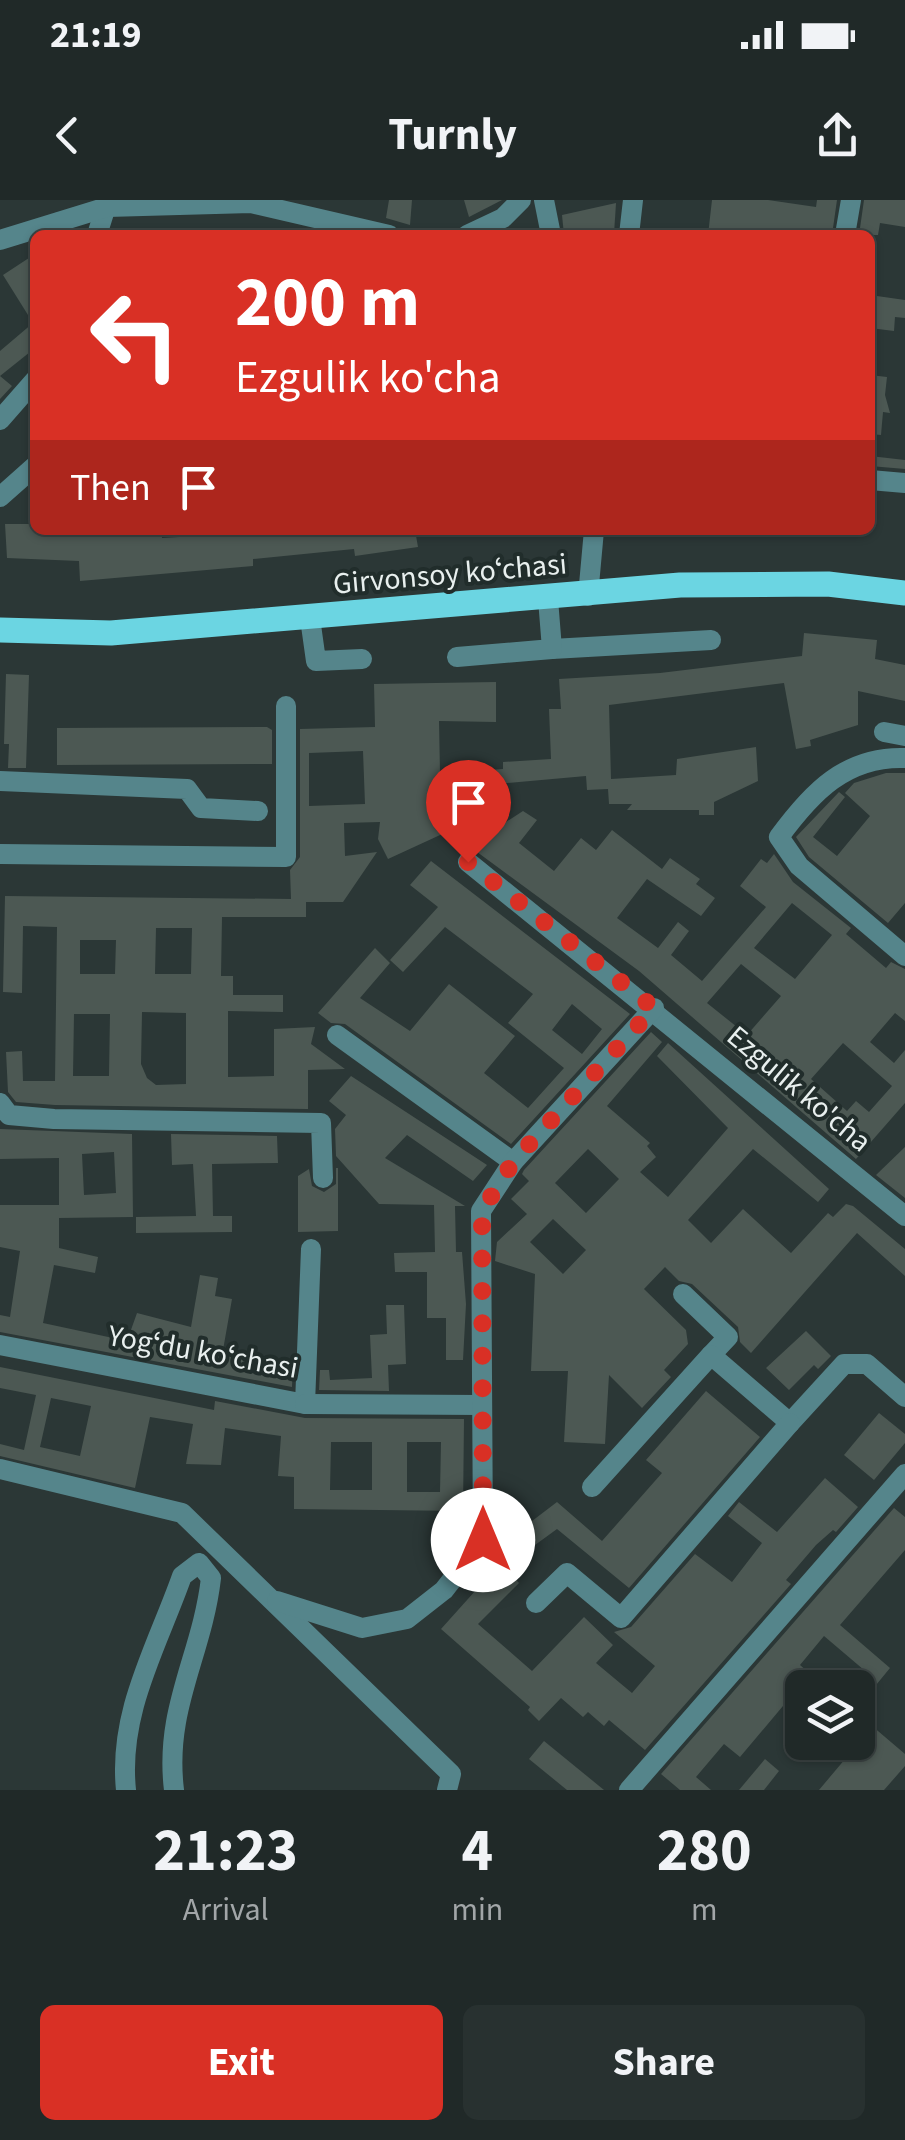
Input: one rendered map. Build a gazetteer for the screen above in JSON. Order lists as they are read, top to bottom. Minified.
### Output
{"streets":{"main road":["Girvonsoy koʻchasi"],"street":["Ezgulik ko'cha","Yogʻdu koʻchasi"]},"page":{"status":"21:19","header":"Turnly","turn":["200 m","Ezgulik ko'cha"],"then":"Then","eta":["21:23","Arrival","4","min","280","m"],"buttons":["Exit","Share"]}}
